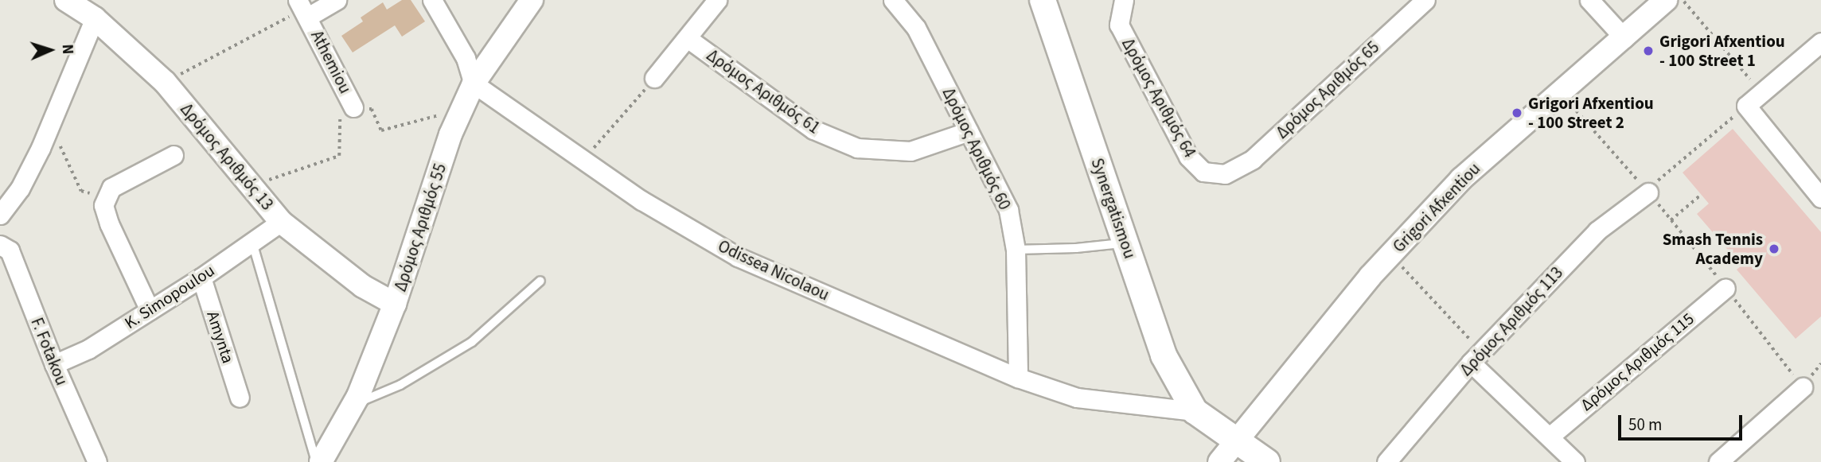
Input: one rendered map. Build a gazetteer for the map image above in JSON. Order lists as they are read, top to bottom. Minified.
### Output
{"streets":{"main road":["Synergatismou"],"street":["Athemiou","Δρόμος Αριθμός 65","Δρόμος Αριθμός 61","Δρόμος Αριθμός 64","Δρόμος Αριθμός 60","Δρόμος Αριθμός 13","Grigori Afxentiou","Δρόμος Αριθμός 55","Odissea Nicolaou","K. Simopoulou","Δρόμος Αριθμός 113","Amynta","F. Fotakou","Δρόμος Αριθμός 115"]},"crossings":[["Δρόμος Αριθμός 65","Δρόμος Αριθμός 64"],["Δρόμος Αριθμός 61","Δρόμος Αριθμός 60"],["Δρόμος Αριθμός 60","Odissea Nicolaou"],["Δρόμος Αριθμός 13","Δρόμος Αριθμός 55"],["Δρόμος Αριθμός 13","K. Simopoulou"],["Synergatismou","Odissea Nicolaou"],["Δρόμος Αριθμός 55","Odissea Nicolaou"],["K. Simopoulou","Amynta"],["K. Simopoulou","F. Fotakou"]],"places":["Grigori Afxentiou - 100 Street 1","Grigori Afxentiou - 100 Street 2","Smash Tennis Academy"],"scale_bar":"50 m","north":"right"}
